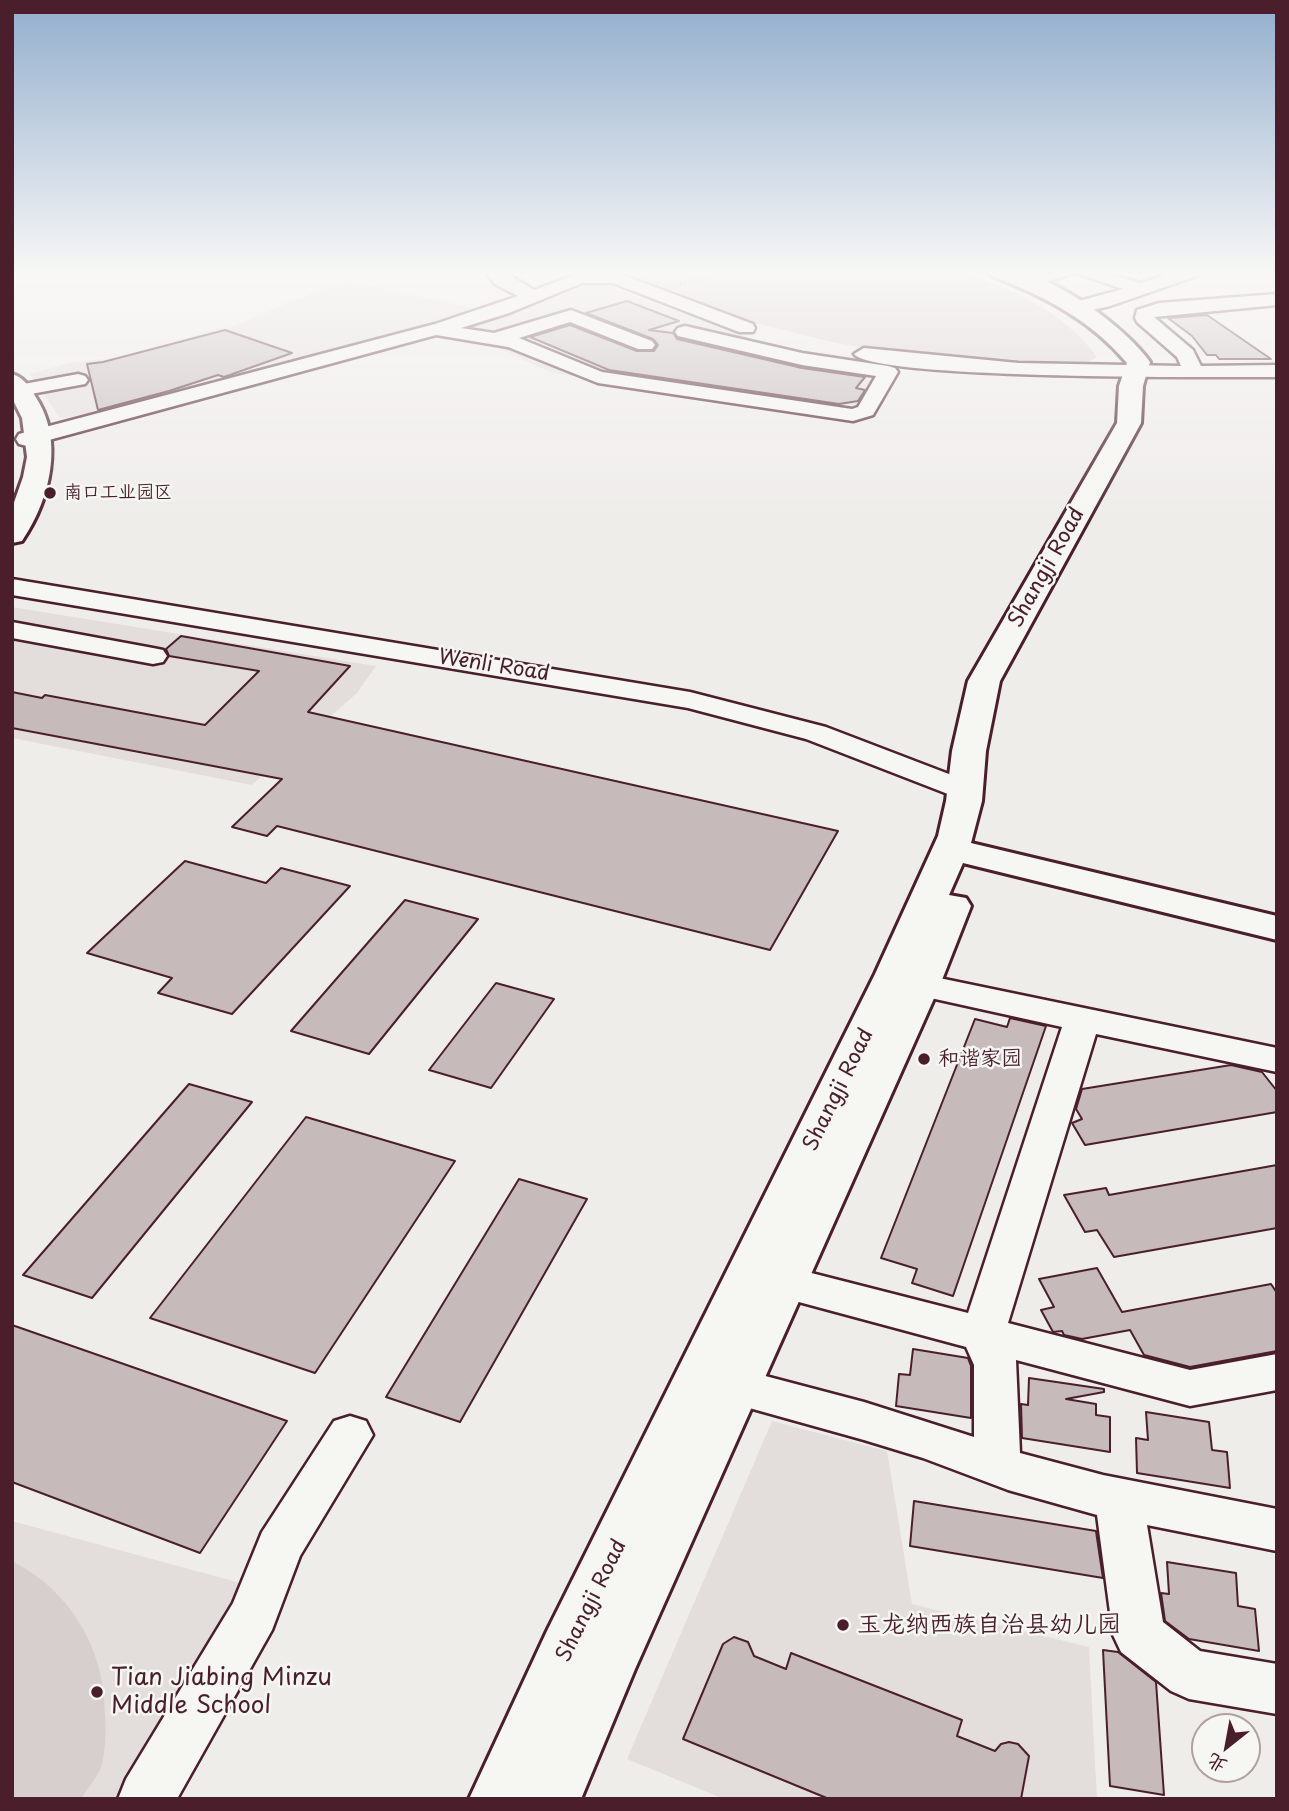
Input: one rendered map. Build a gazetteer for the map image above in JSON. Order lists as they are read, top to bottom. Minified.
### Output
{"streets":{"main road":["Shangji Road"],"street":["Wenli Road"]},"crossings":[["Shangji Road","Wenli Road"]],"places":["南口工业园区","和谐家园","玉龙纳西族自治县幼儿园","Tian Jiabing Minzu Middle School"],"north":"bottom left"}
